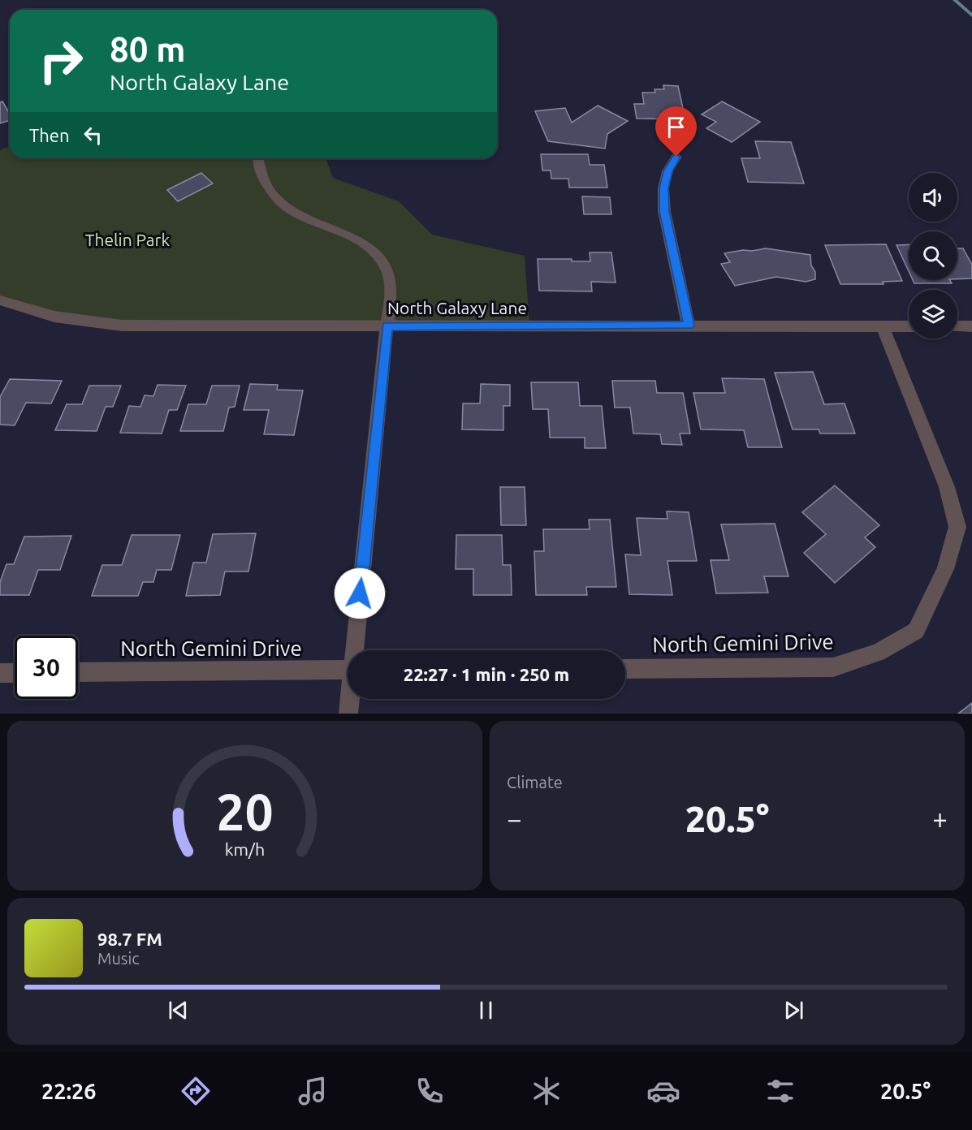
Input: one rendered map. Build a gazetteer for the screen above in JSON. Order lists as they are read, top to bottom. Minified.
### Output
{"streets":{"street":["North Galaxy Lane","North Gemini Drive"]},"crossings":[["North Galaxy Lane","North Gemini Drive"]],"parks":["Thelin Park"],"page":{"turn":["80 m","North Galaxy Lane"],"then":"Then","limit":"30","trip":"22:27 · 1 min · 250 m","tile":"Climate","heat":["−","20.5°","+"],"song":["98.7 FM","Music"],"tabs":["22:26","20.5°"],"gauge":["20","km/h"]}}
